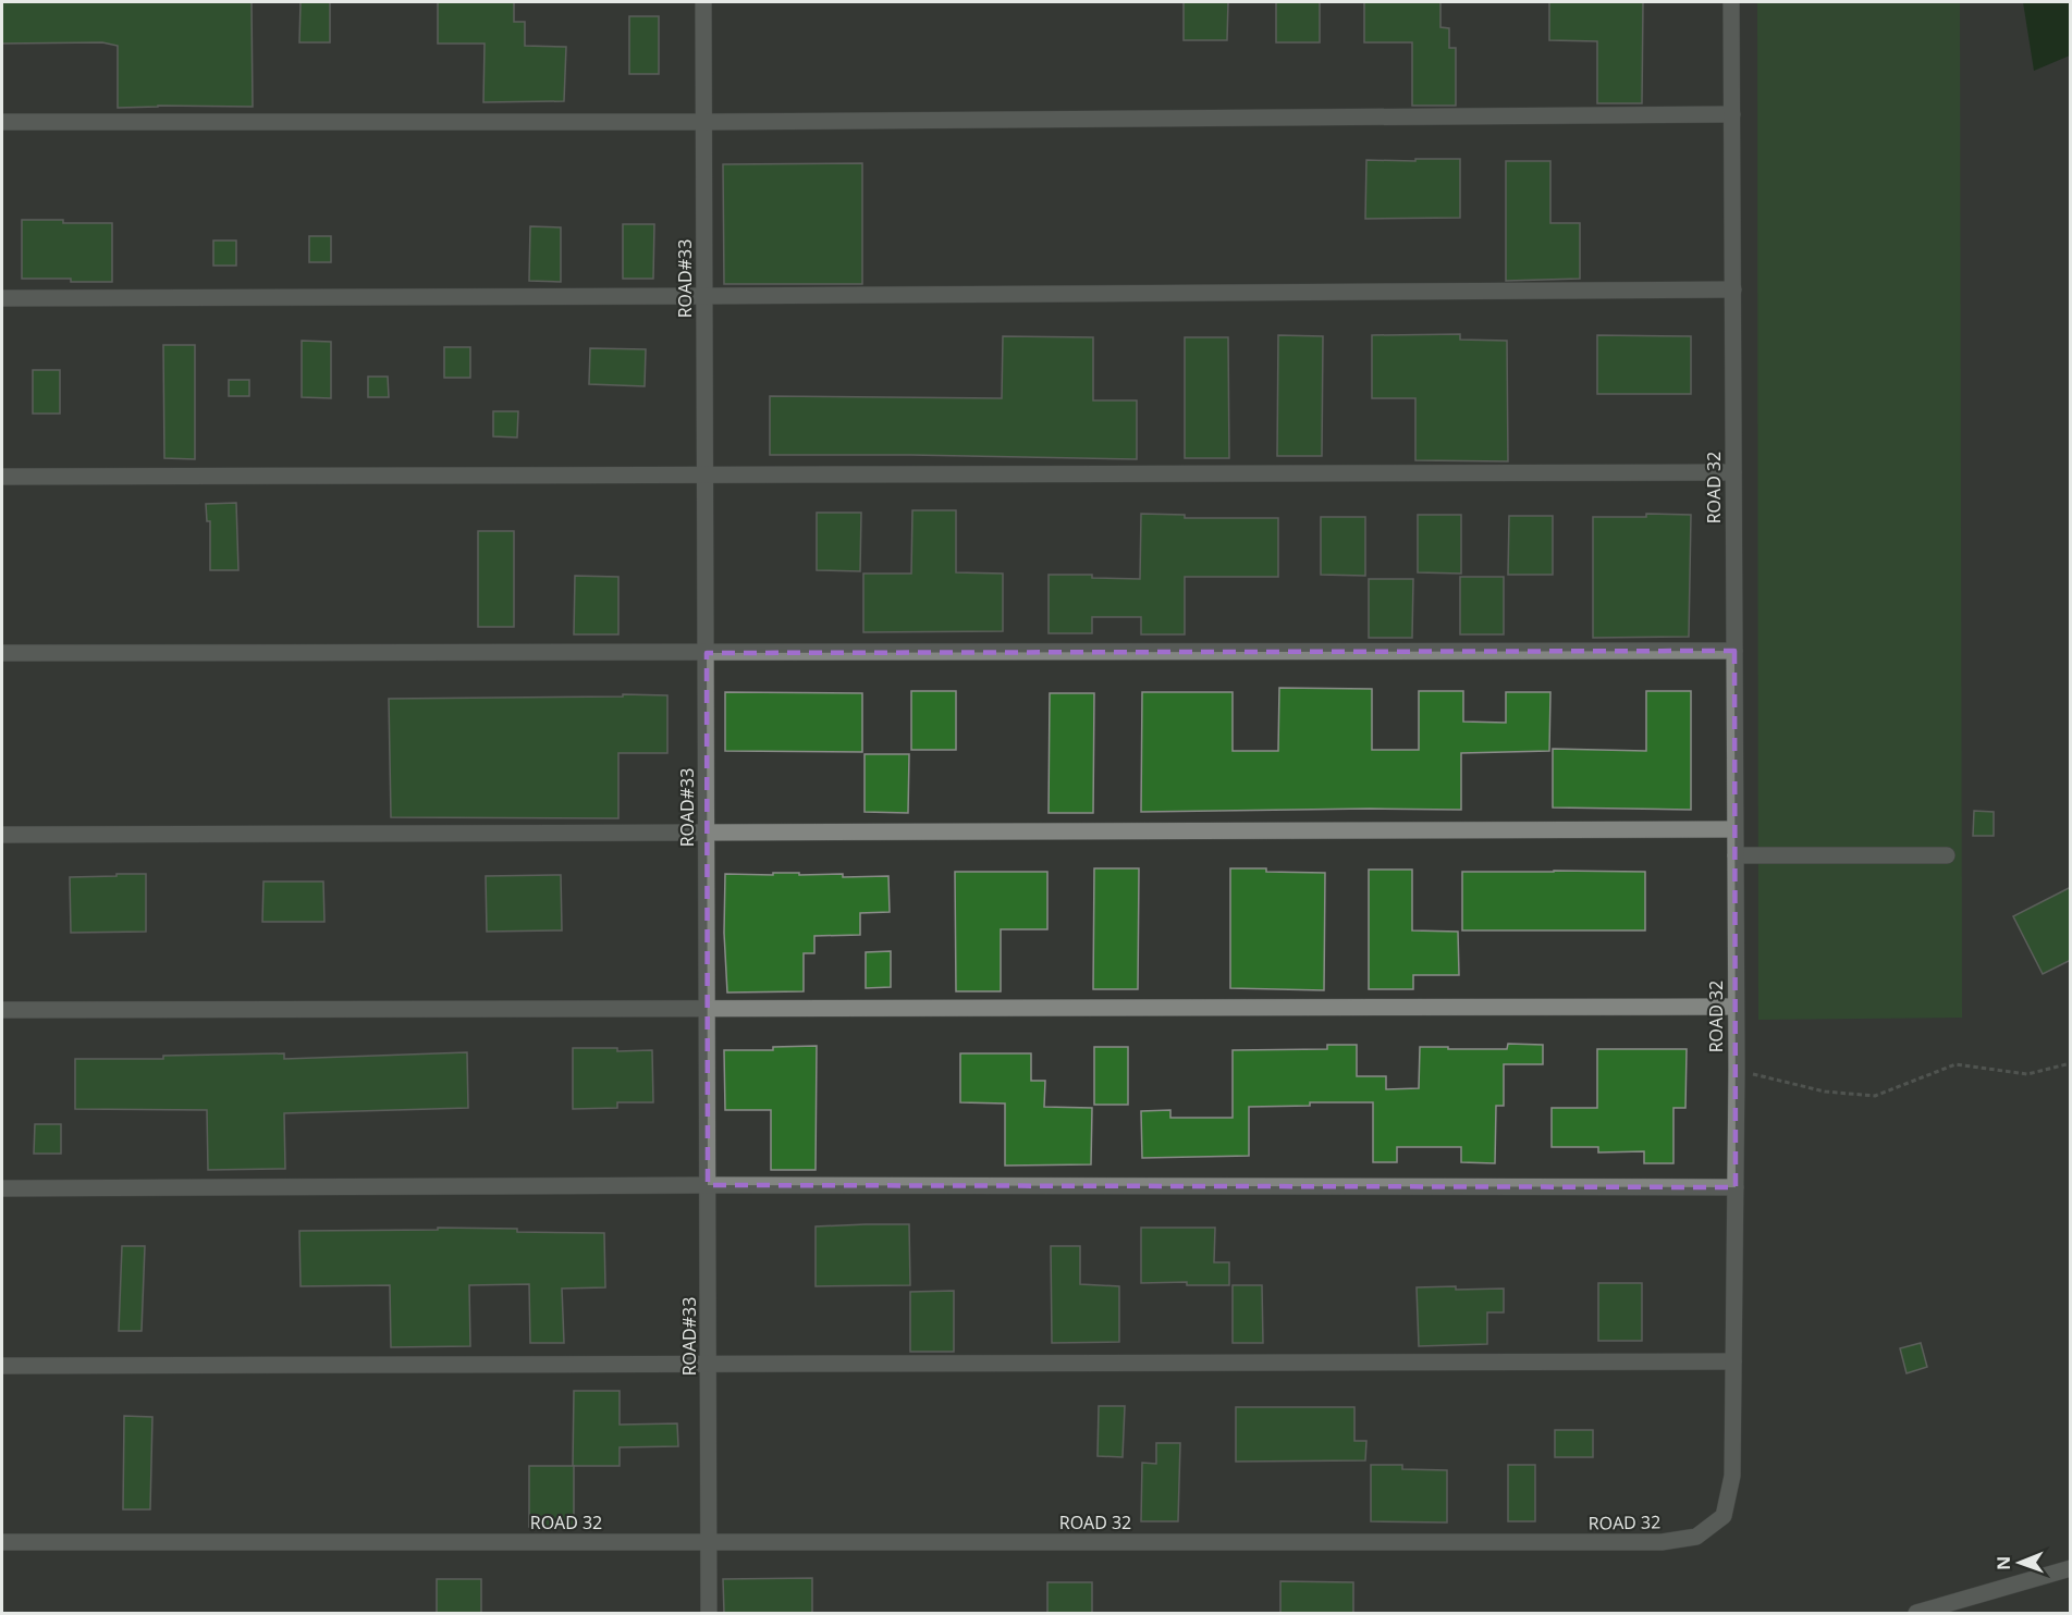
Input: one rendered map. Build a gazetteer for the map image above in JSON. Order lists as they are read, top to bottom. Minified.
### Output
{"streets":{"street":["ROAD#33","ROAD 32"]},"crossings":[["ROAD#33","ROAD 32"]],"north":"left"}
